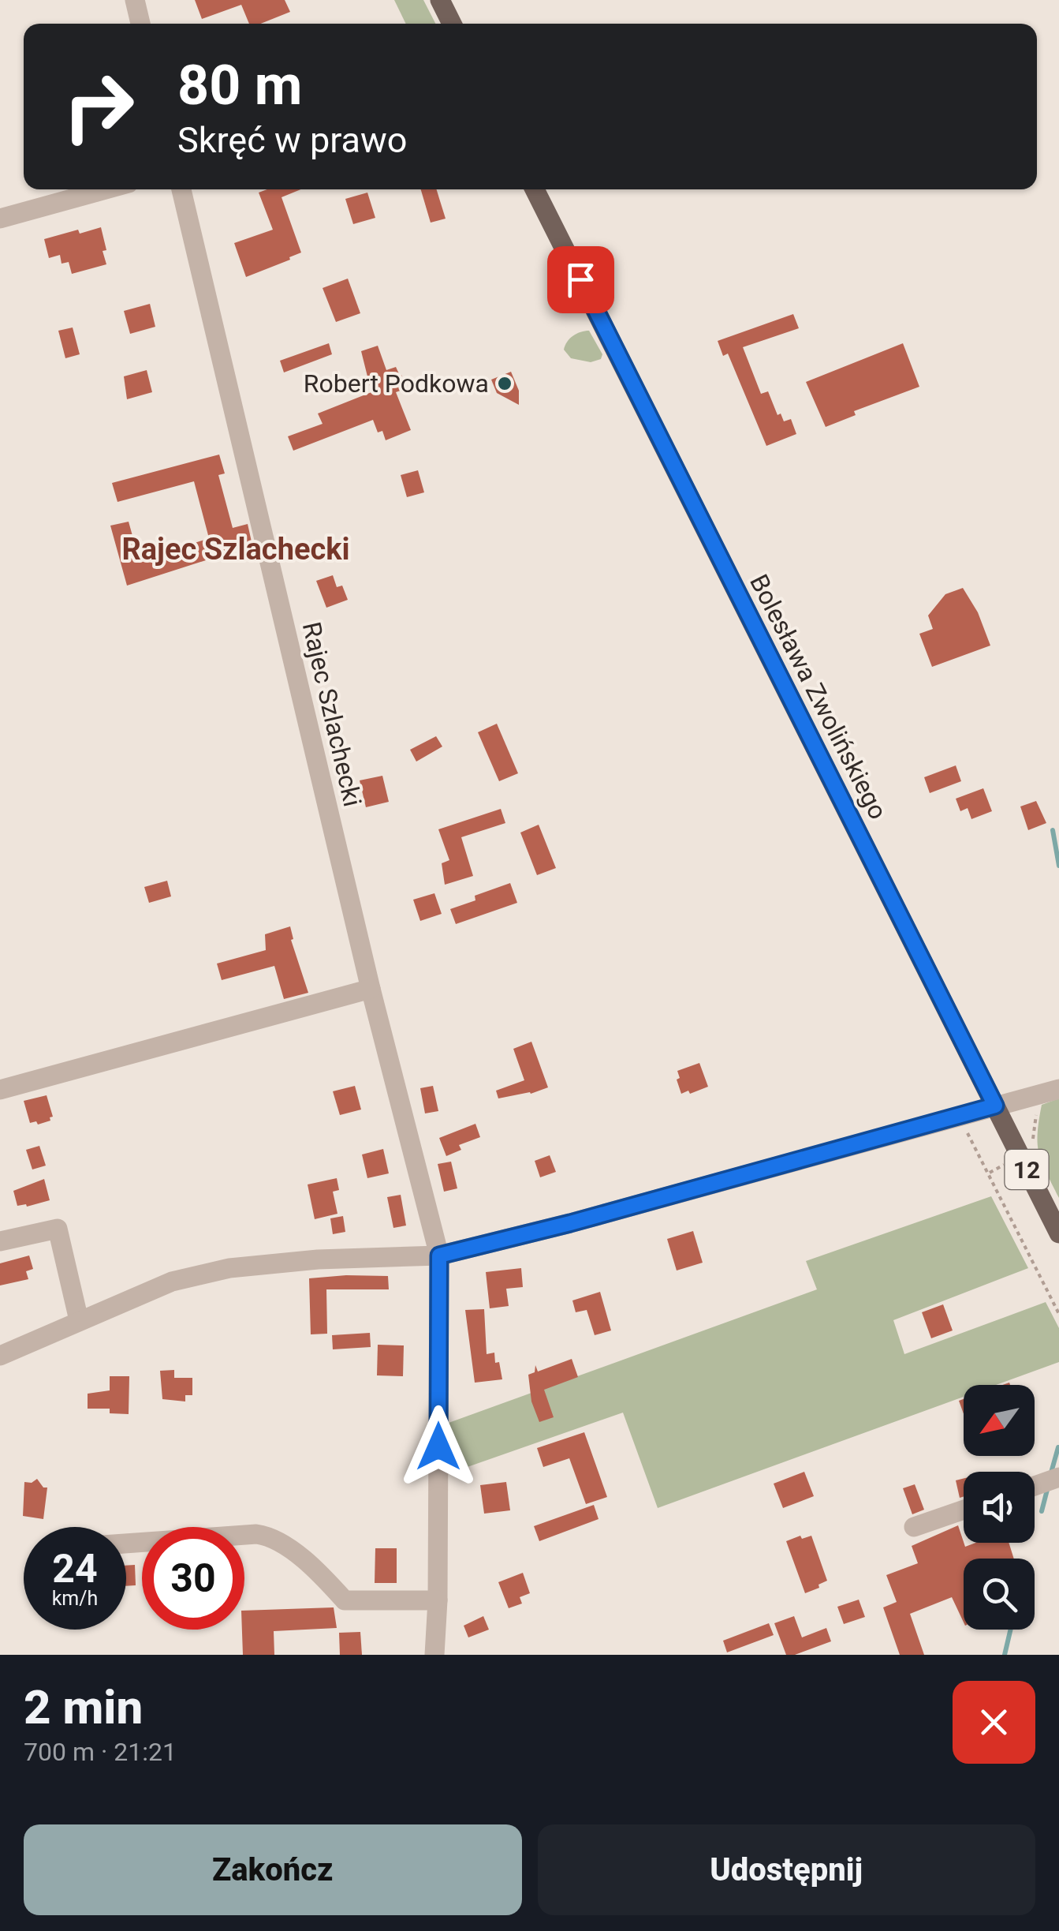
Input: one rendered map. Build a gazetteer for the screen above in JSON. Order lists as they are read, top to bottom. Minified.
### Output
{"streets":{"main road":["Bolesława Zwolińskiego","12"],"street":["Rajec Szlachecki"]},"districts":["Rajec Szlachecki"],"places":["Robert Podkowa"],"north":"bottom left","page":{"turn":["80 m","Skręć w prawo"],"speed":"24 km/h","limit":"30","heading":["2 min","700 m · 21:21"],"buttons":["Zakończ","Udostępnij"]}}
